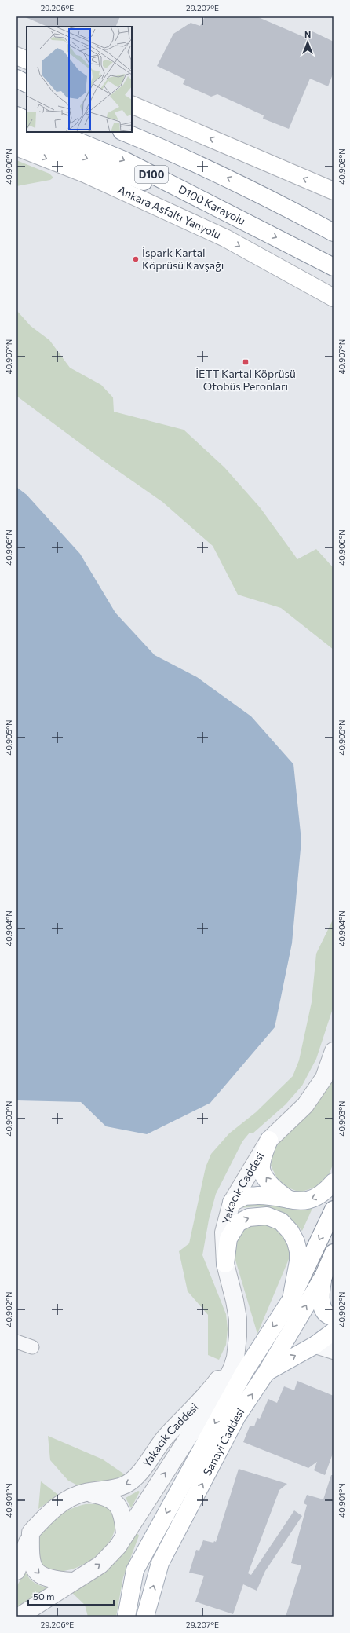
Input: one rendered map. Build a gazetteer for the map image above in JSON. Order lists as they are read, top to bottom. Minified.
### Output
{"streets":{"main road":["D100","D100 Karayolu","Ankara Asfaltı Yanyolu","Sanayi Caddesi"],"street":["Yakacık Caddesi"]},"places":{"other":["İspark Kartal Köprüsü Kavşağı"],"transit":["İETT Kartal Köprüsü Otobüs Peronları"]},"scale_bar":"50 m","north":"top","coordinates":["29.206°E","29.207°E","40.908°N","40.907°N","40.906°N","40.905°N","40.904°N","40.903°N","40.902°N","40.901°N"]}
